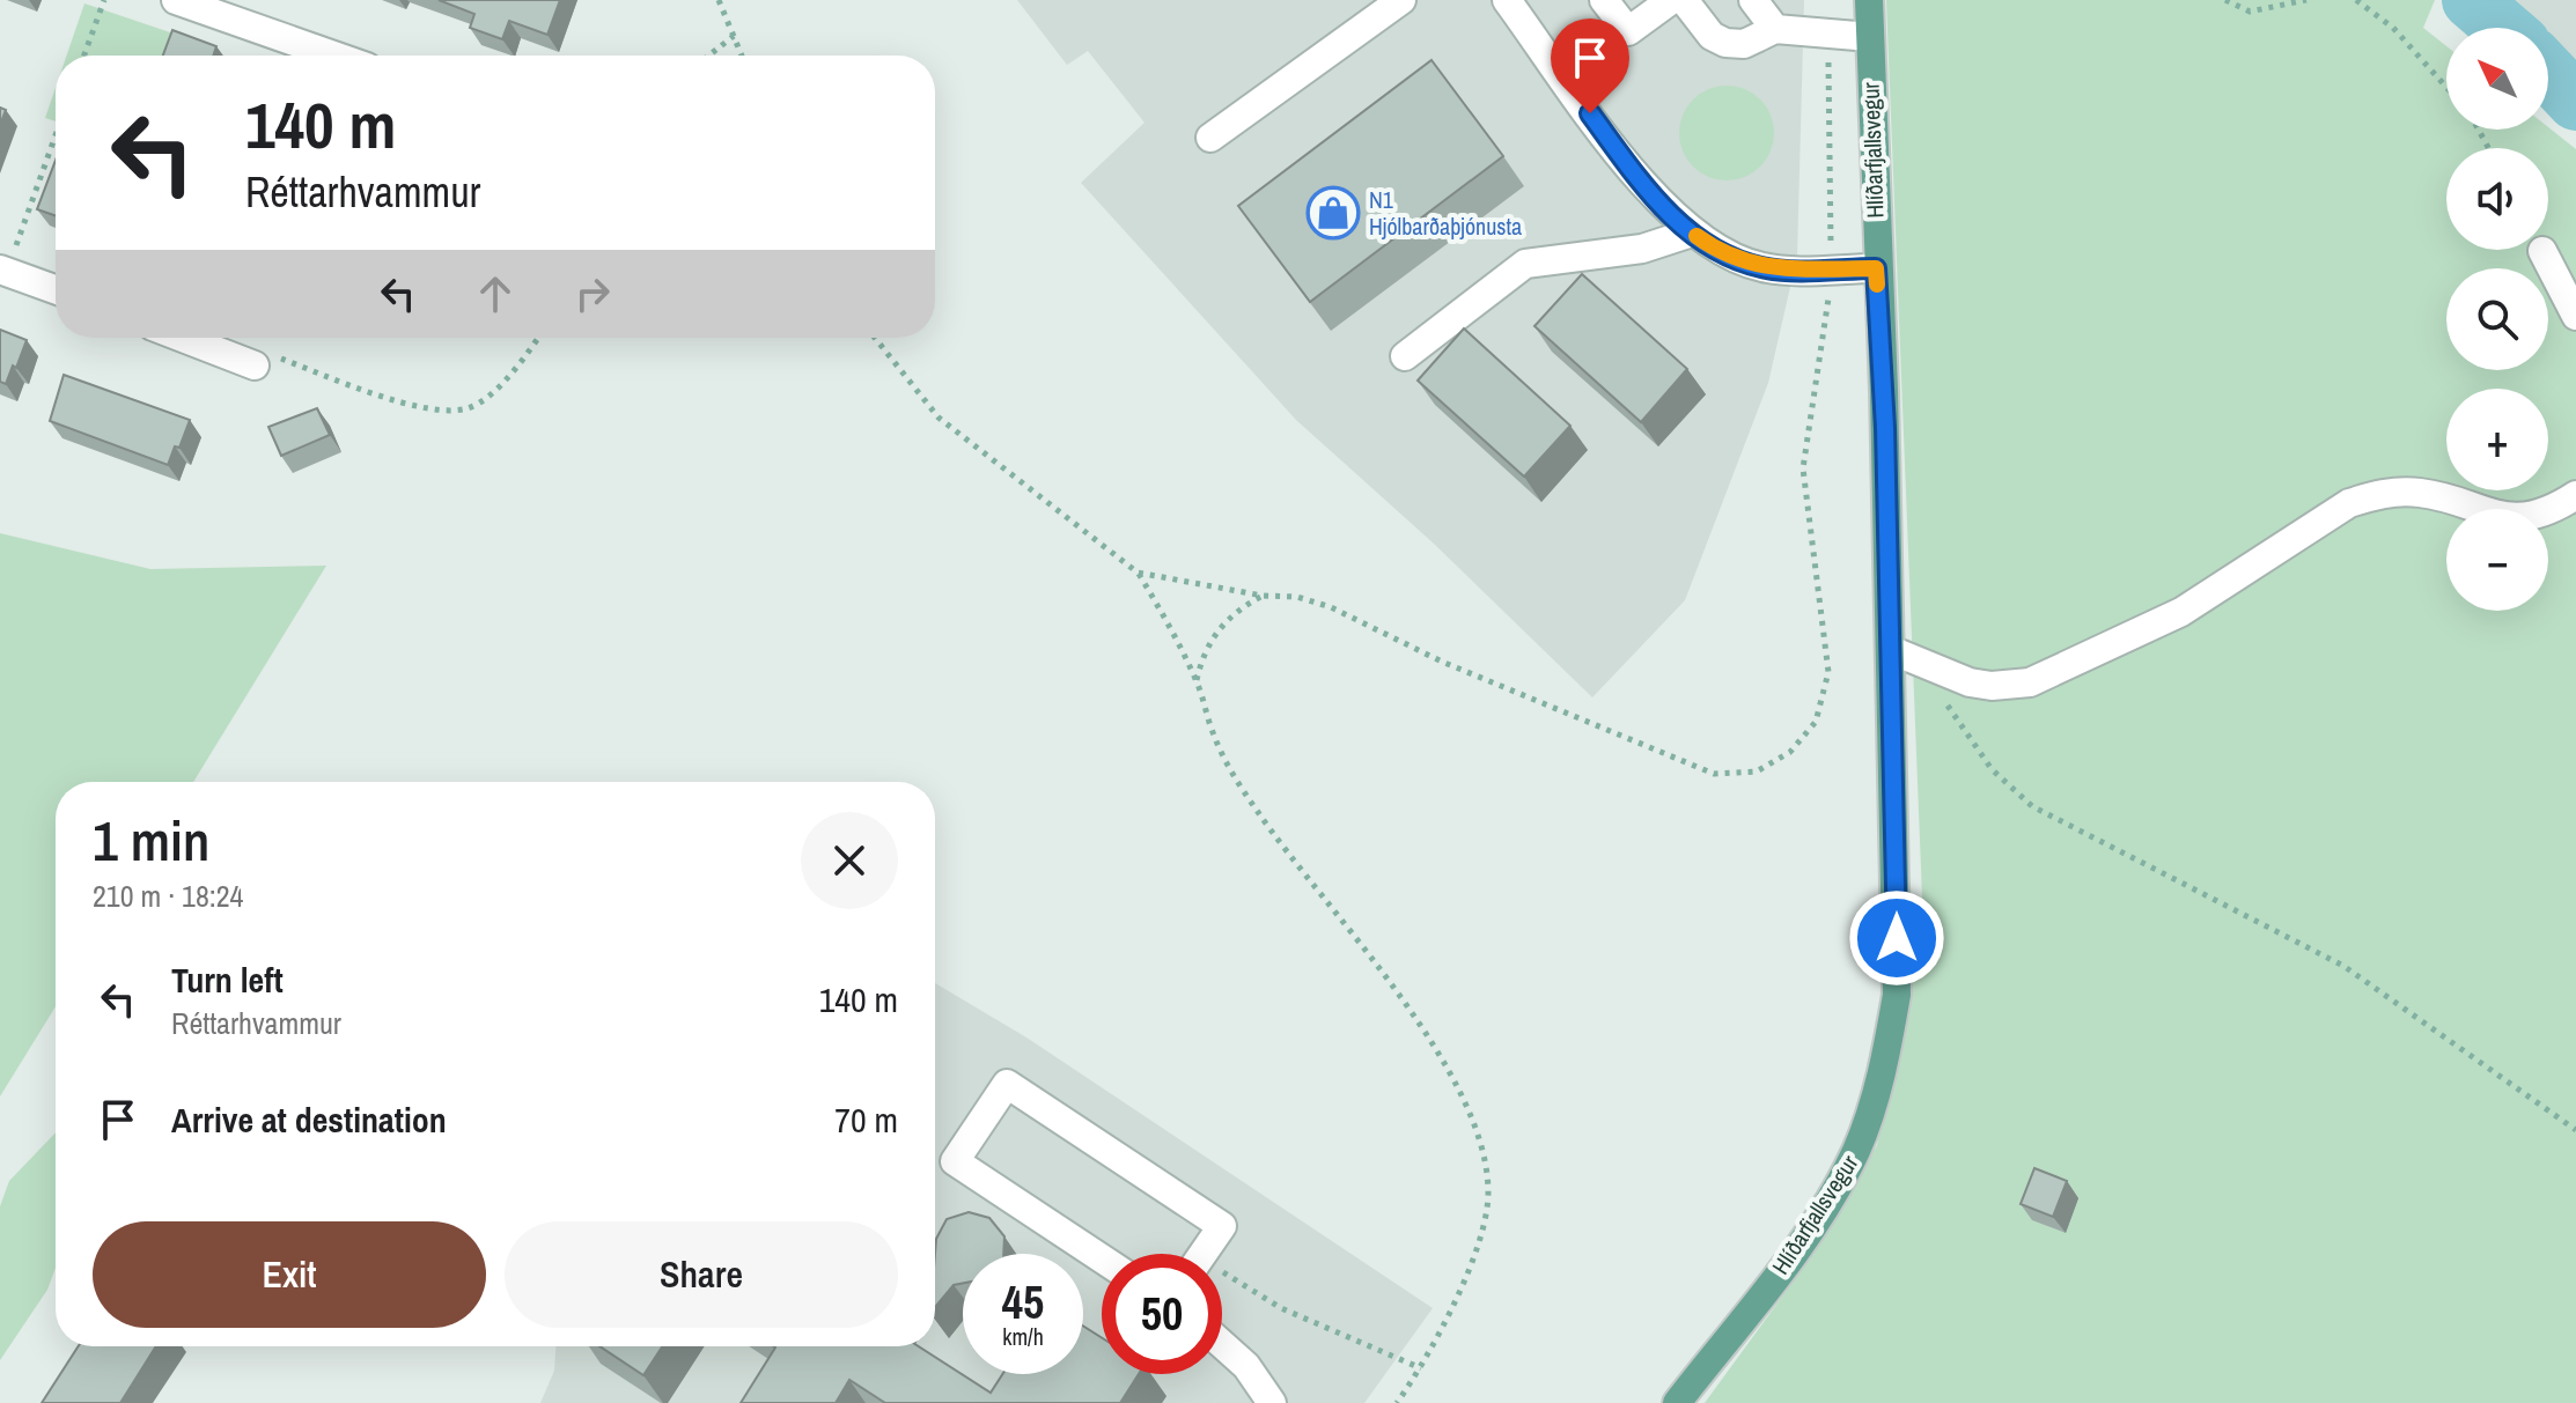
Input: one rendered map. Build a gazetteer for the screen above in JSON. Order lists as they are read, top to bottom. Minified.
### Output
{"streets":{"main road":["Hlíðarfjallsvegur"]},"places":{"shop":["N1 Hjólbarðaþjónusta"]},"north":"top left","page":{"map_buttons":["+","−"],"turn":["140 m","Réttarhvammur"],"heading":["1 min","210 m · 18:24"],"list":[{"name":"Turn left","note":"Réttarhvammur","value":"140 m"},{"name":"Arrive at destination","value":"70 m"}],"buttons":["Exit","Share"],"speed":"45 km/h","limit":"50"}}
